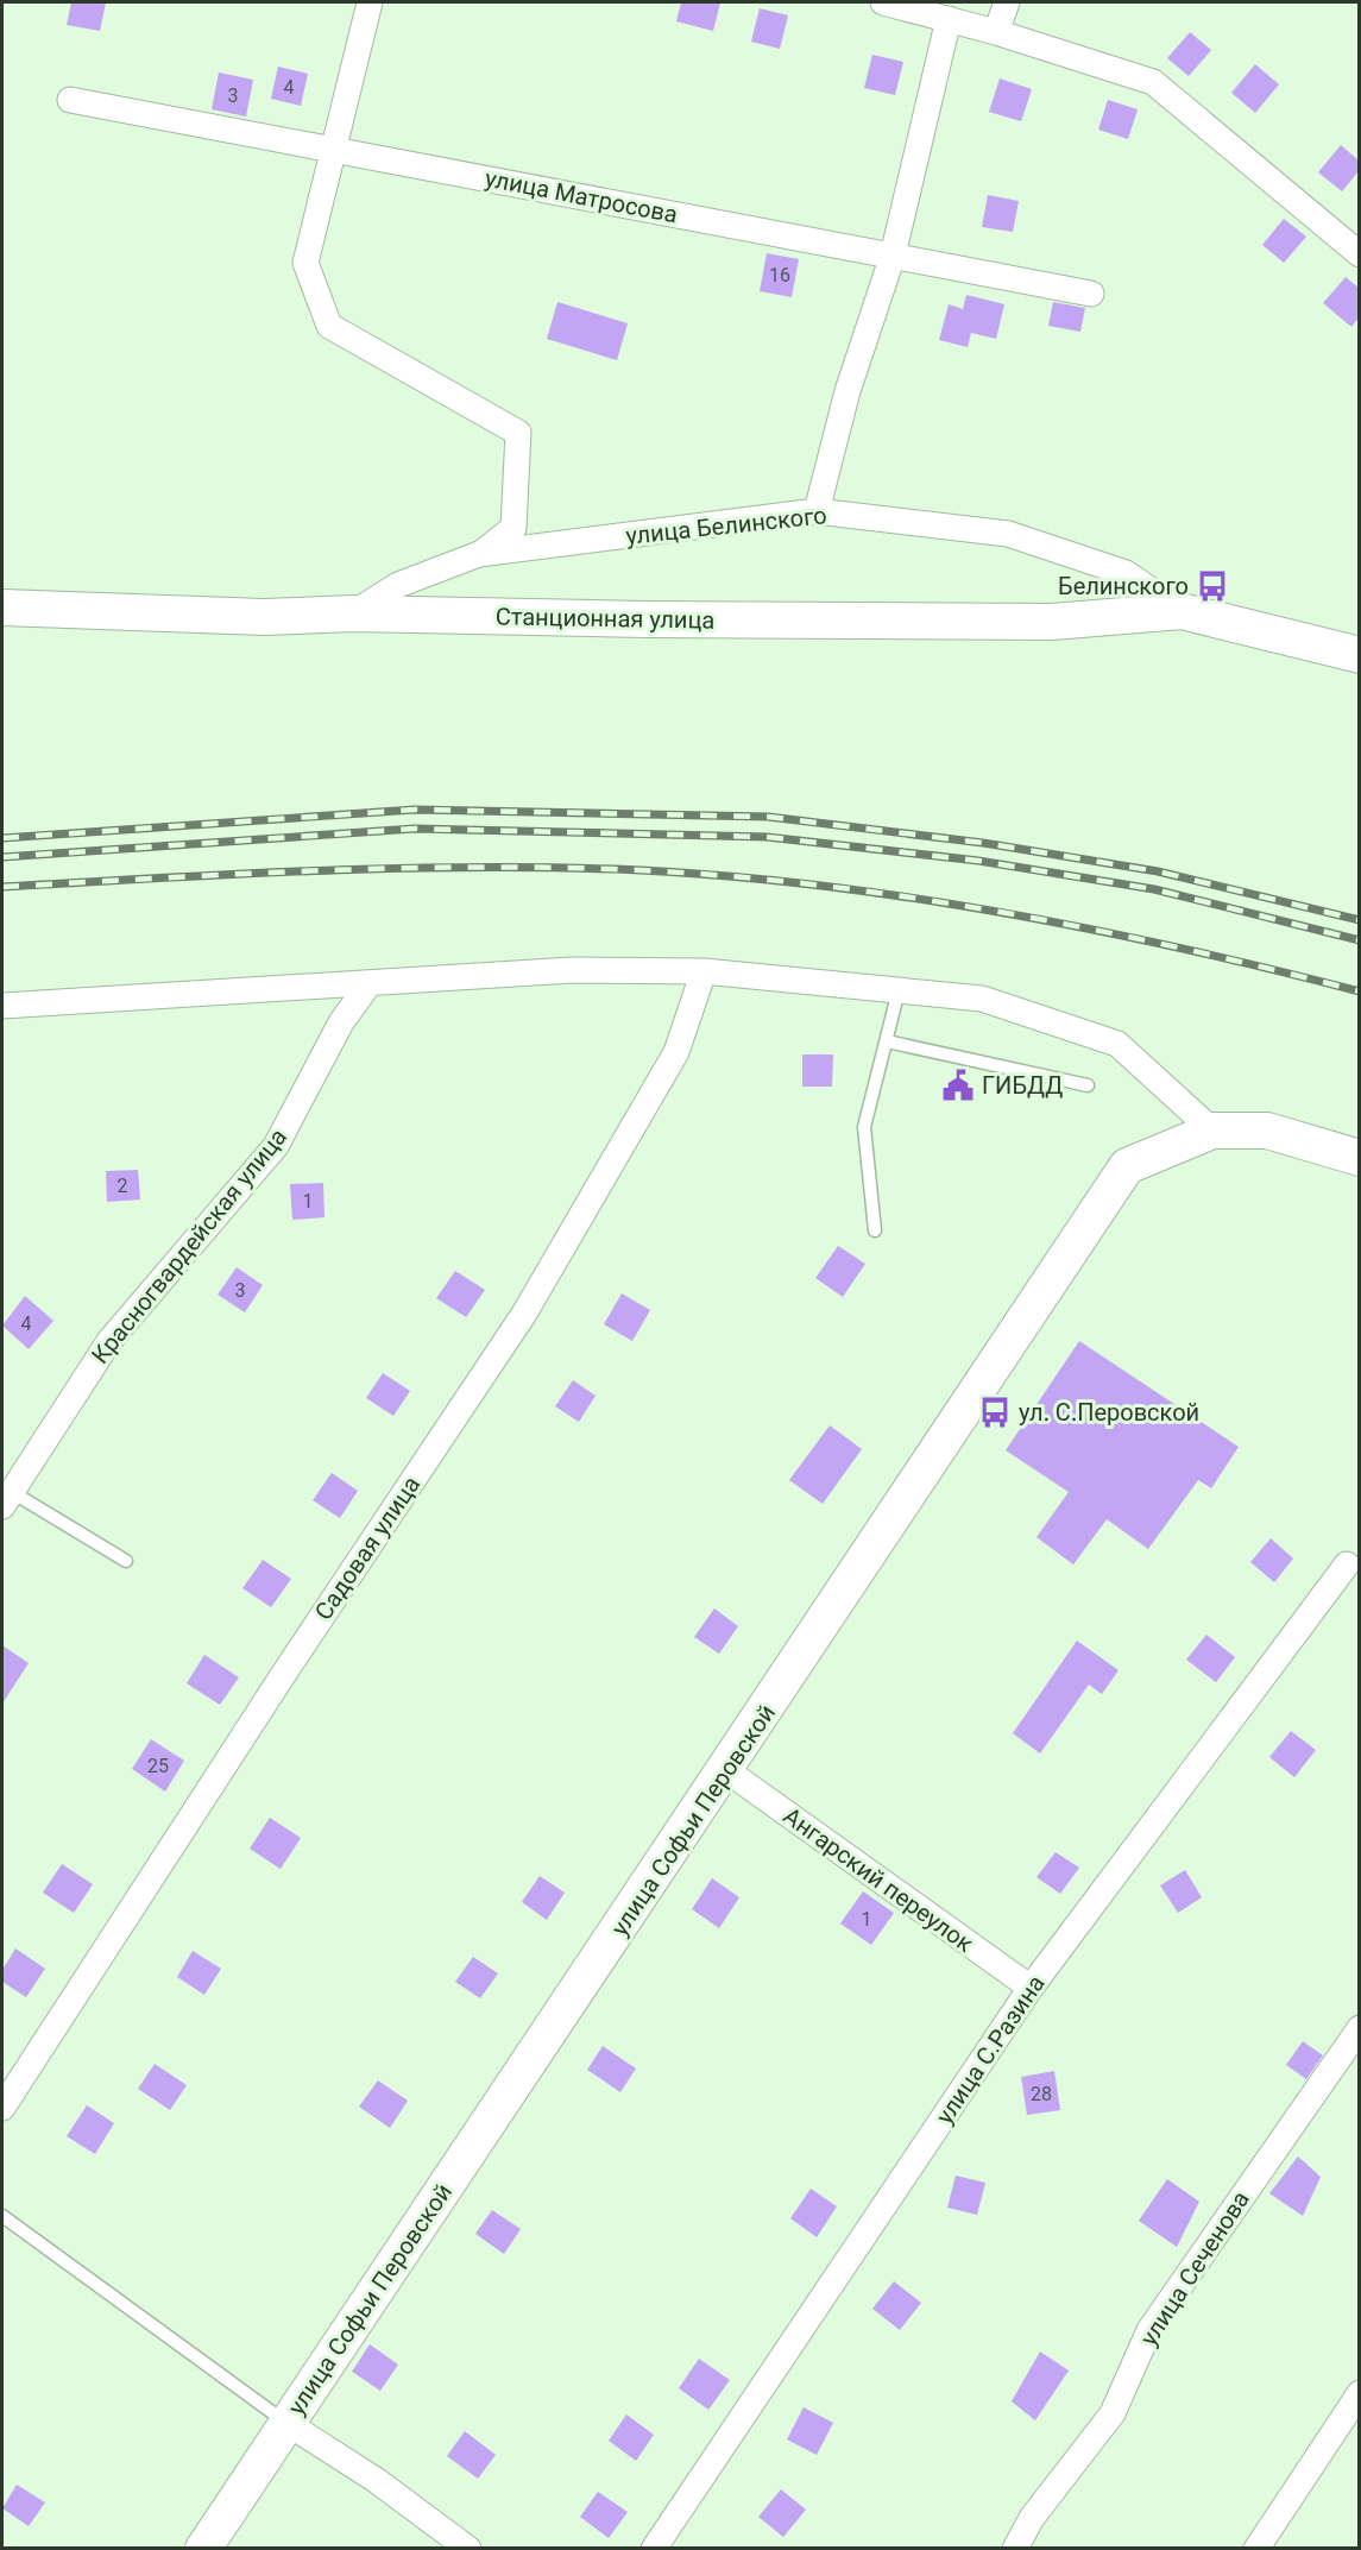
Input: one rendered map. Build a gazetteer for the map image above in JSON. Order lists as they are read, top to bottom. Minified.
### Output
{"streets":{"main road":["улица Белинского","Станционная улица","улица Софьи Перовской"],"street":["улица Матросова","Красногвардейская улица","Садовая улица","Ангарский переулок","улица С.Разина","улица Сеченова"]},"crossings":[["улица Белинского","Станционная улица"],["улица Софьи Перовской","Ангарский переулок"],["Ангарский переулок","улица С.Разина"]],"places":{"bus stop":["Белинского","ул. С.Перовской"],"public building":["ГИБДД"]},"house_numbers":["4","3","16","2","1","3","4","25","1","28"]}
